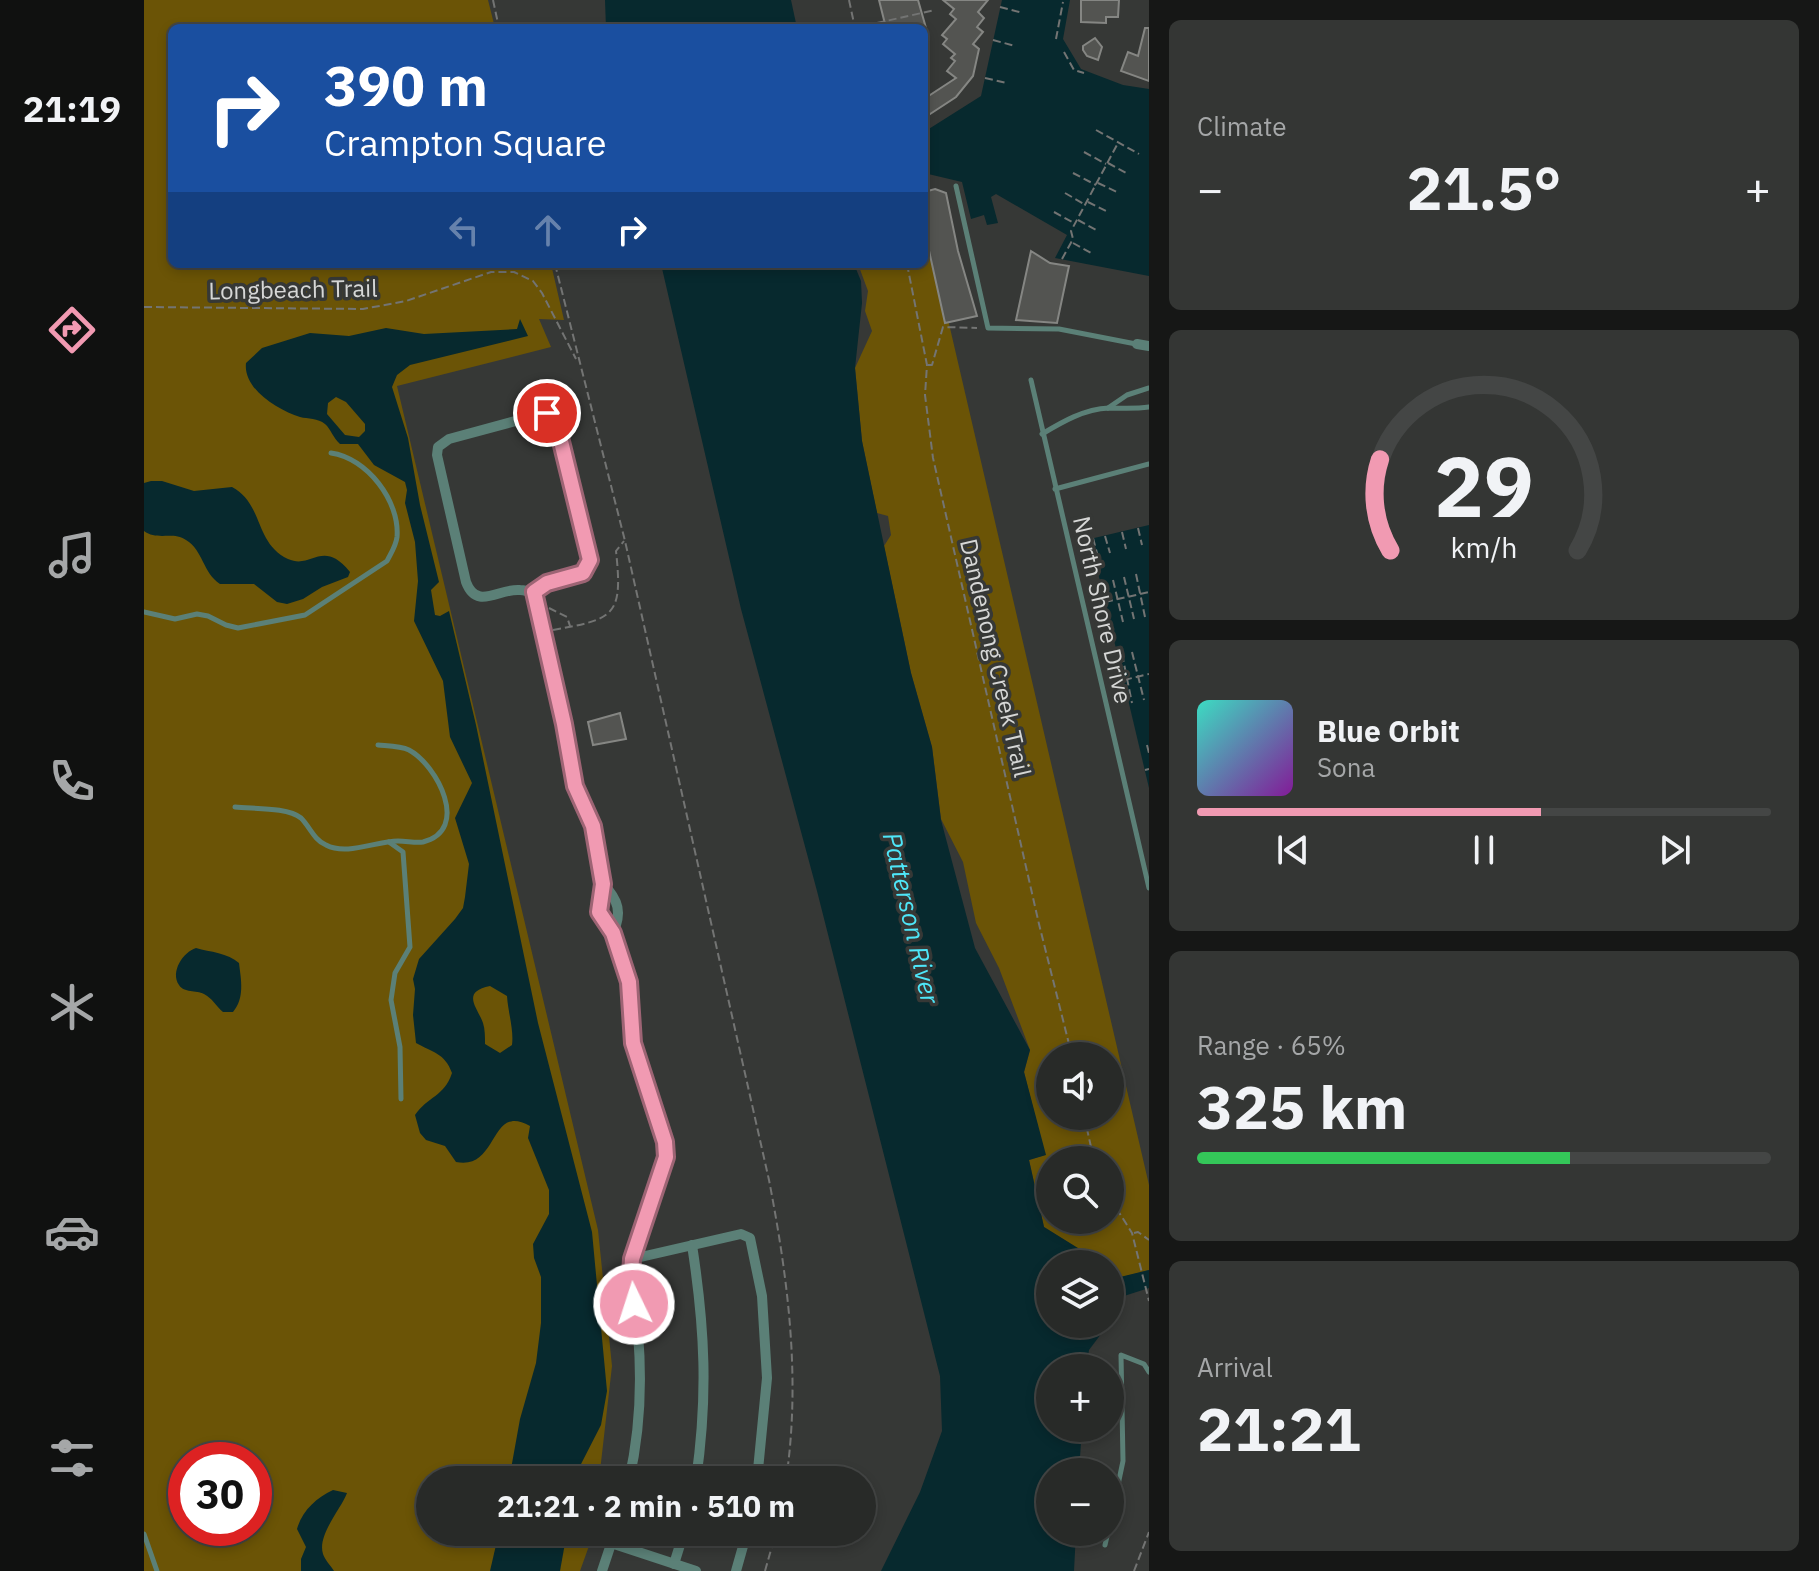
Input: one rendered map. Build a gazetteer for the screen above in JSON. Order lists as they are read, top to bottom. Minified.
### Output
{"streets":{"lane":["North Shore Drive"],"path":["Longbeach Trail","Dandenong Creek Trail"]},"water":["Patterson River"],"page":{"tabs":"21:19","tile":["Climate",["Range · 65%","325 km"],["Arrival","21:21"]],"turn":["390 m","Crampton Square"],"heat":["−","21.5°","+"],"song":["Blue Orbit","Sona"],"map_buttons":["+","−"],"limit":"30","trip":"21:21 · 2 min · 510 m","gauge":["29","km/h"]}}
